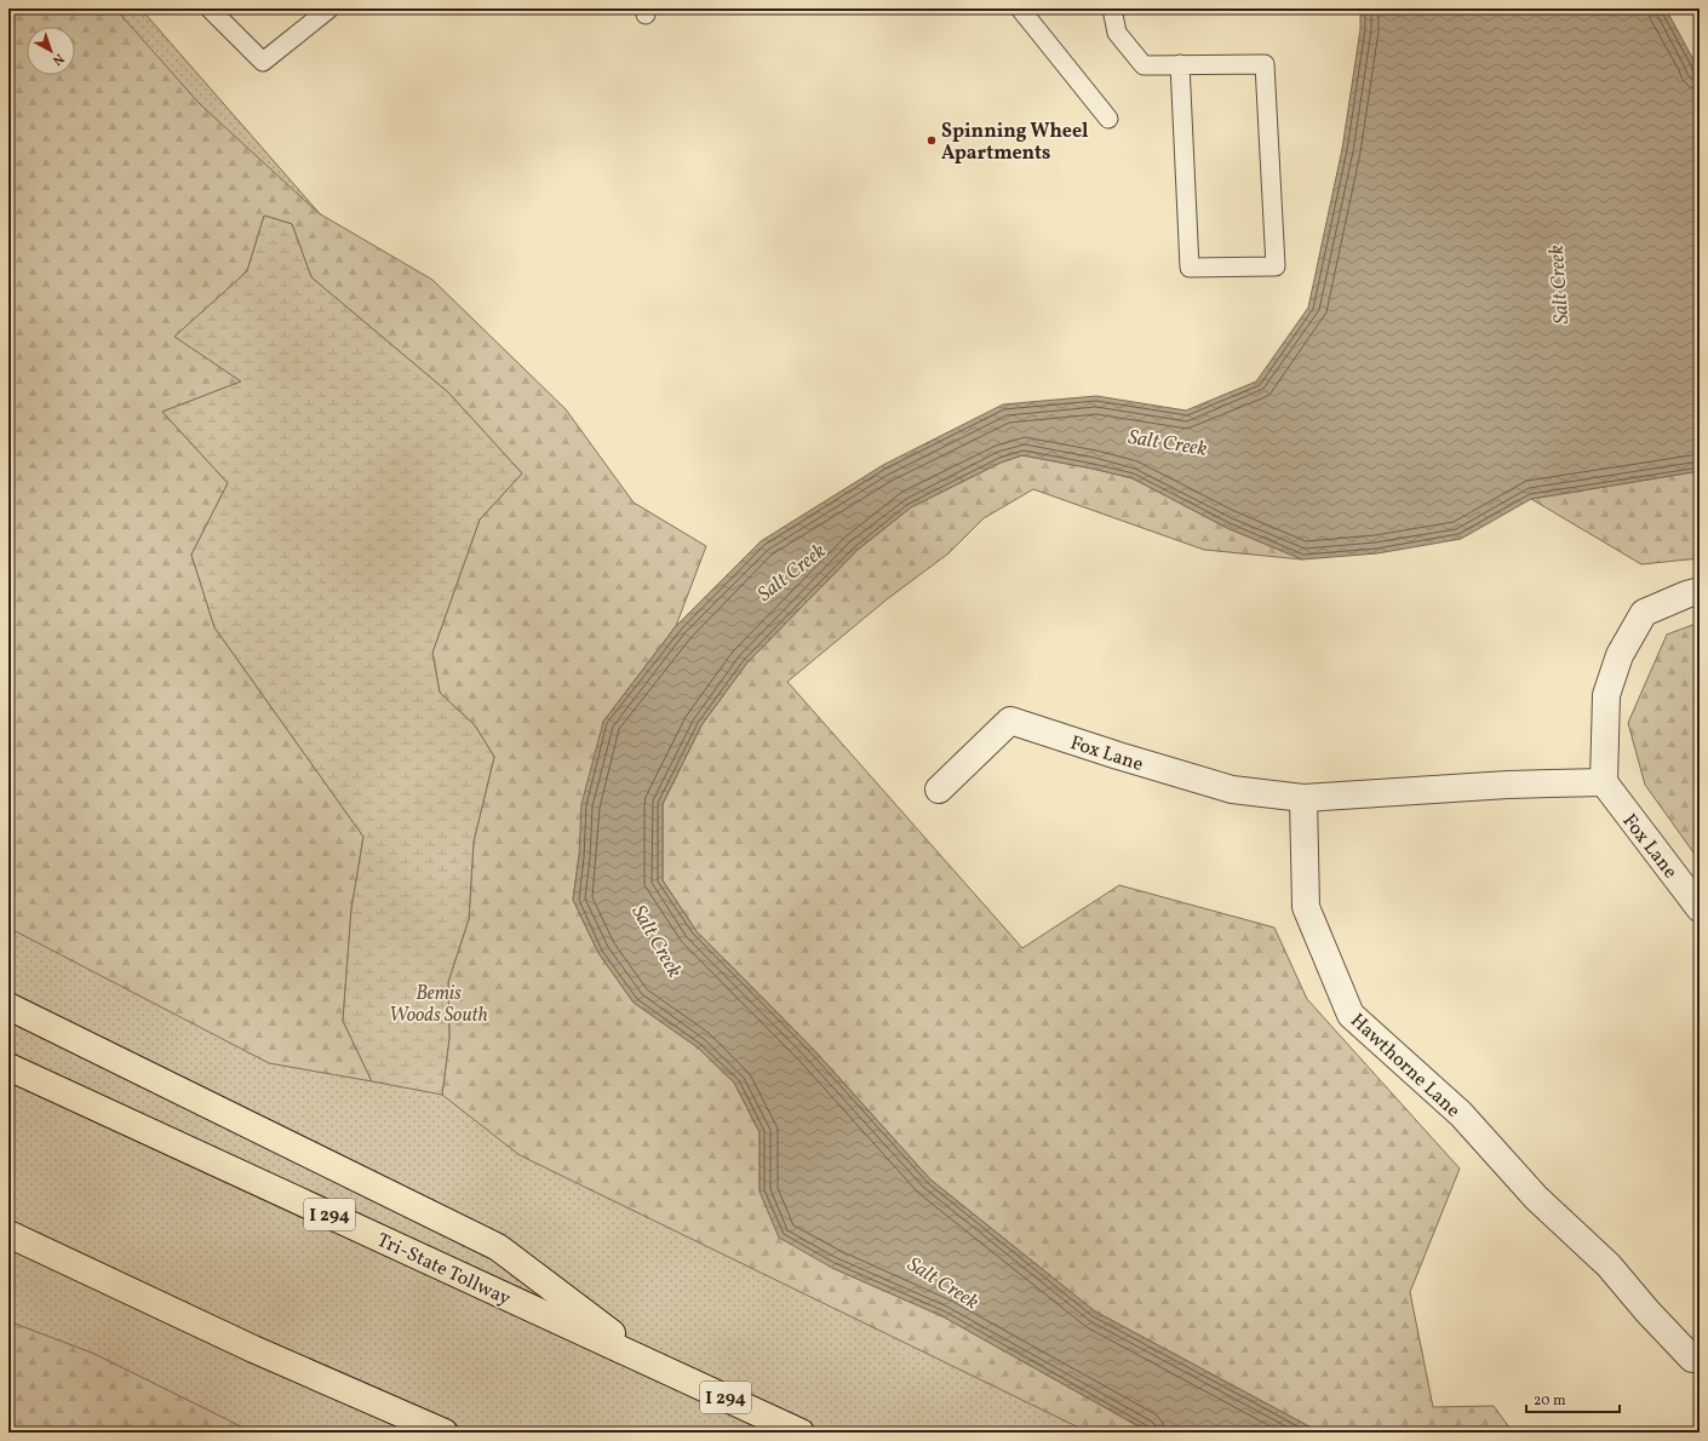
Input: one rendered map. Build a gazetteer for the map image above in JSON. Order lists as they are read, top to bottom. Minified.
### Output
{"streets":{"highway":["I 294","Tri-State Tollway"],"street":["Fox Lane","Hawthorne Lane"]},"crossings":[["Fox Lane","Hawthorne Lane"]],"water":["Salt Creek"],"parks":["Bemis Woods South"],"places":["Spinning Wheel Apartments"],"scale_bar":"20 m","north":"bottom right"}
